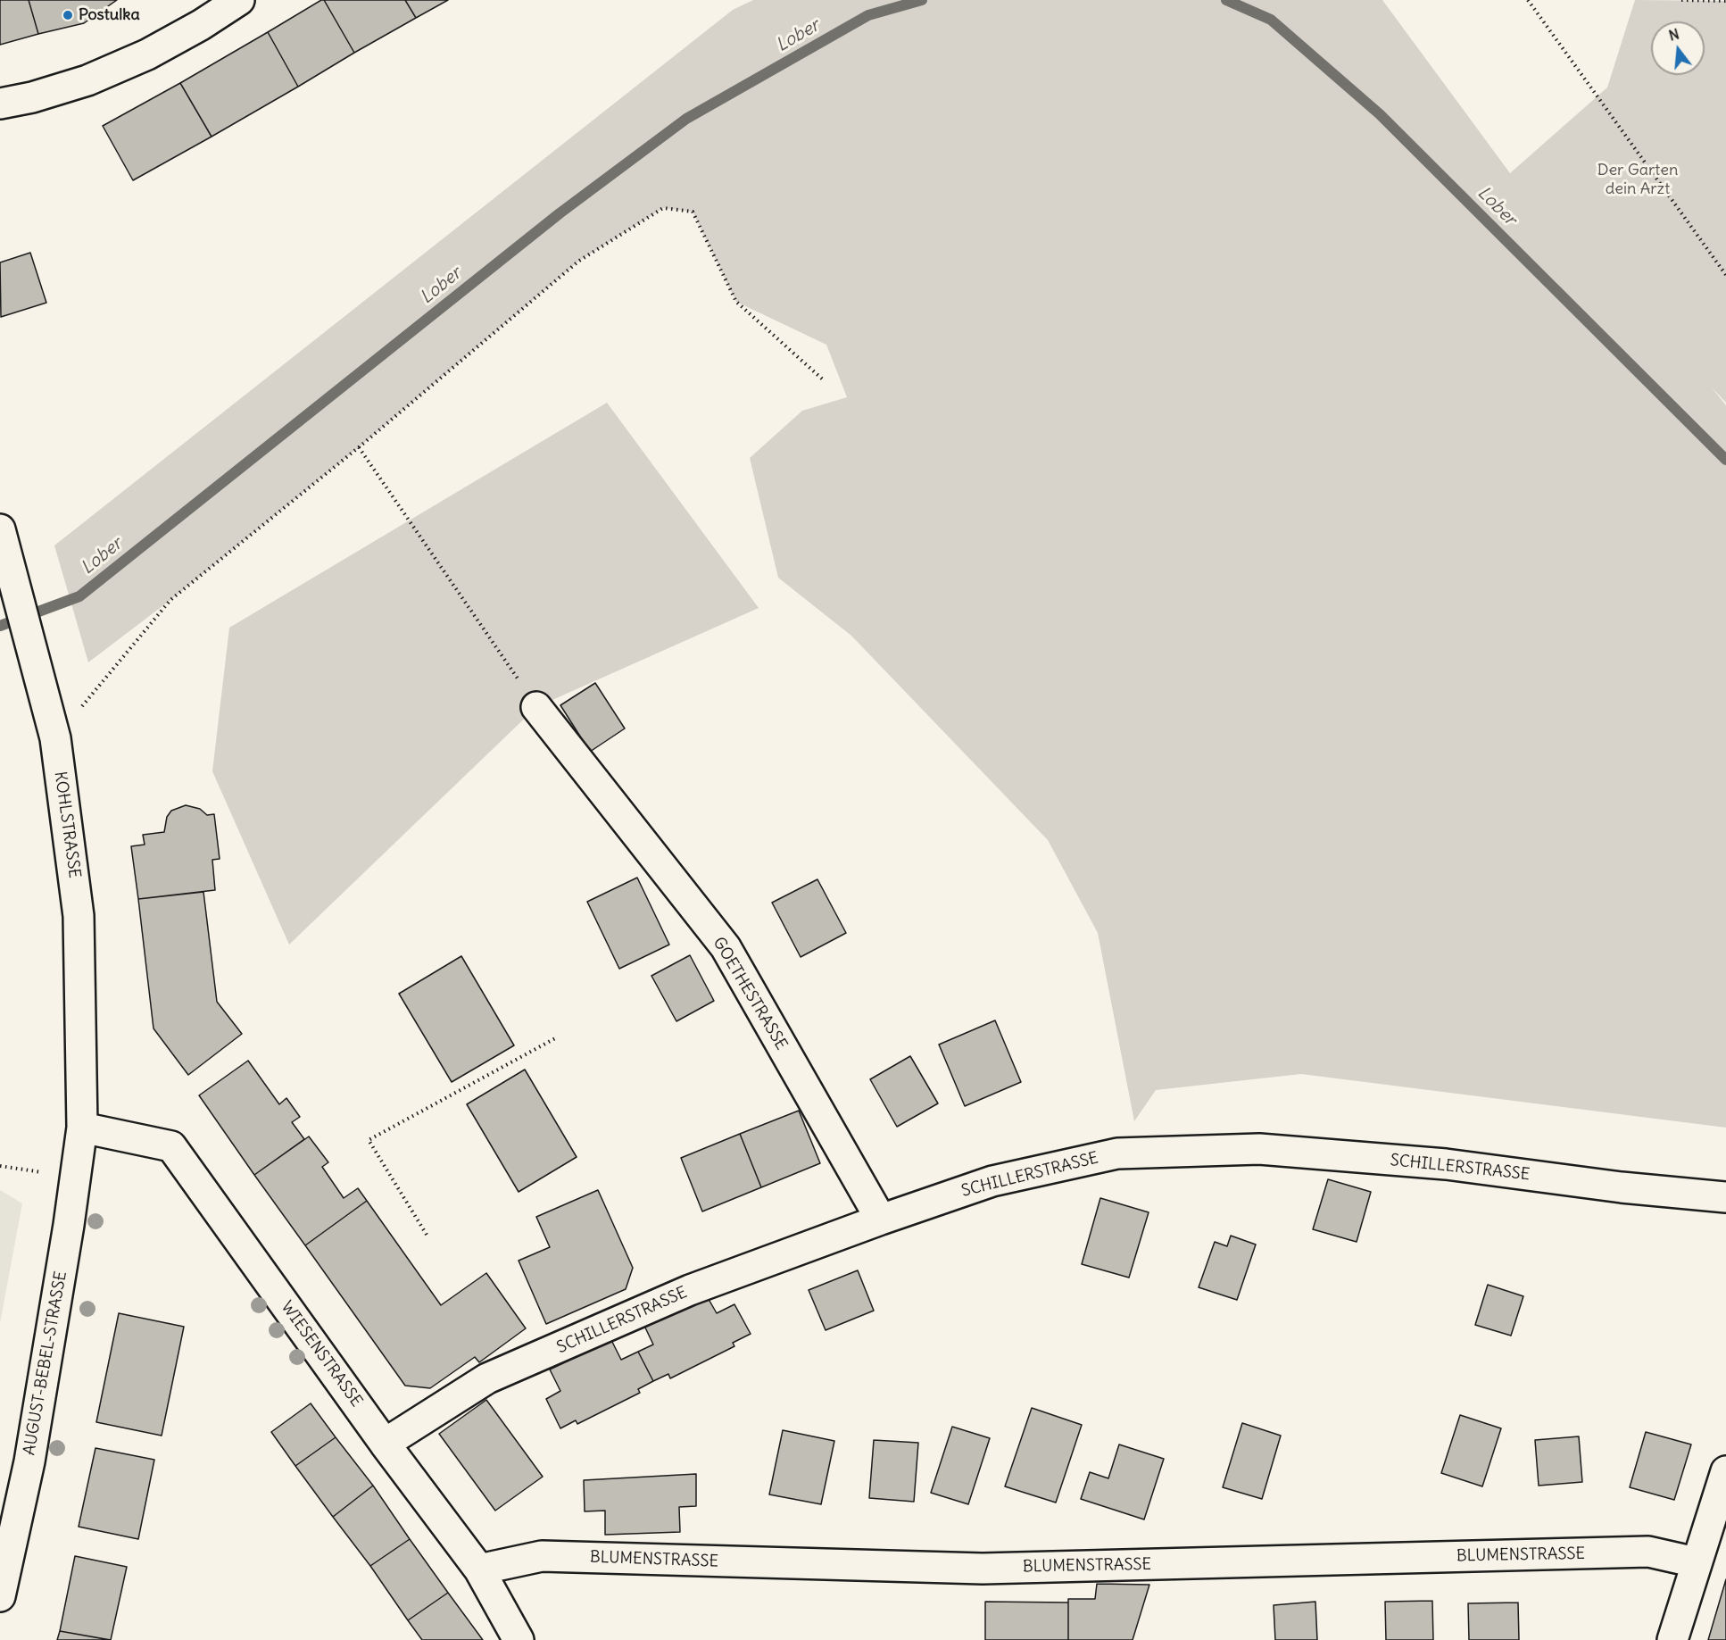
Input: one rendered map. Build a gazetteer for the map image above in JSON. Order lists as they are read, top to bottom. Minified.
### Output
{"streets":{"street":["KOHLSTRASSE","GOETHESTRASSE","SCHILLERSTRASSE","WIESENSTRASSE","AUGUST-BEBEL-STRASSE","BLUMENSTRASSE"]},"crossings":[["KOHLSTRASSE","WIESENSTRASSE"],["KOHLSTRASSE","AUGUST-BEBEL-STRASSE"],["GOETHESTRASSE","SCHILLERSTRASSE"],["SCHILLERSTRASSE","WIESENSTRASSE"],["WIESENSTRASSE","AUGUST-BEBEL-STRASSE"],["WIESENSTRASSE","BLUMENSTRASSE"]],"water":["Lober"],"parks":["Der Garten dein Arzt"],"places":["Postulka"],"north":"top"}
